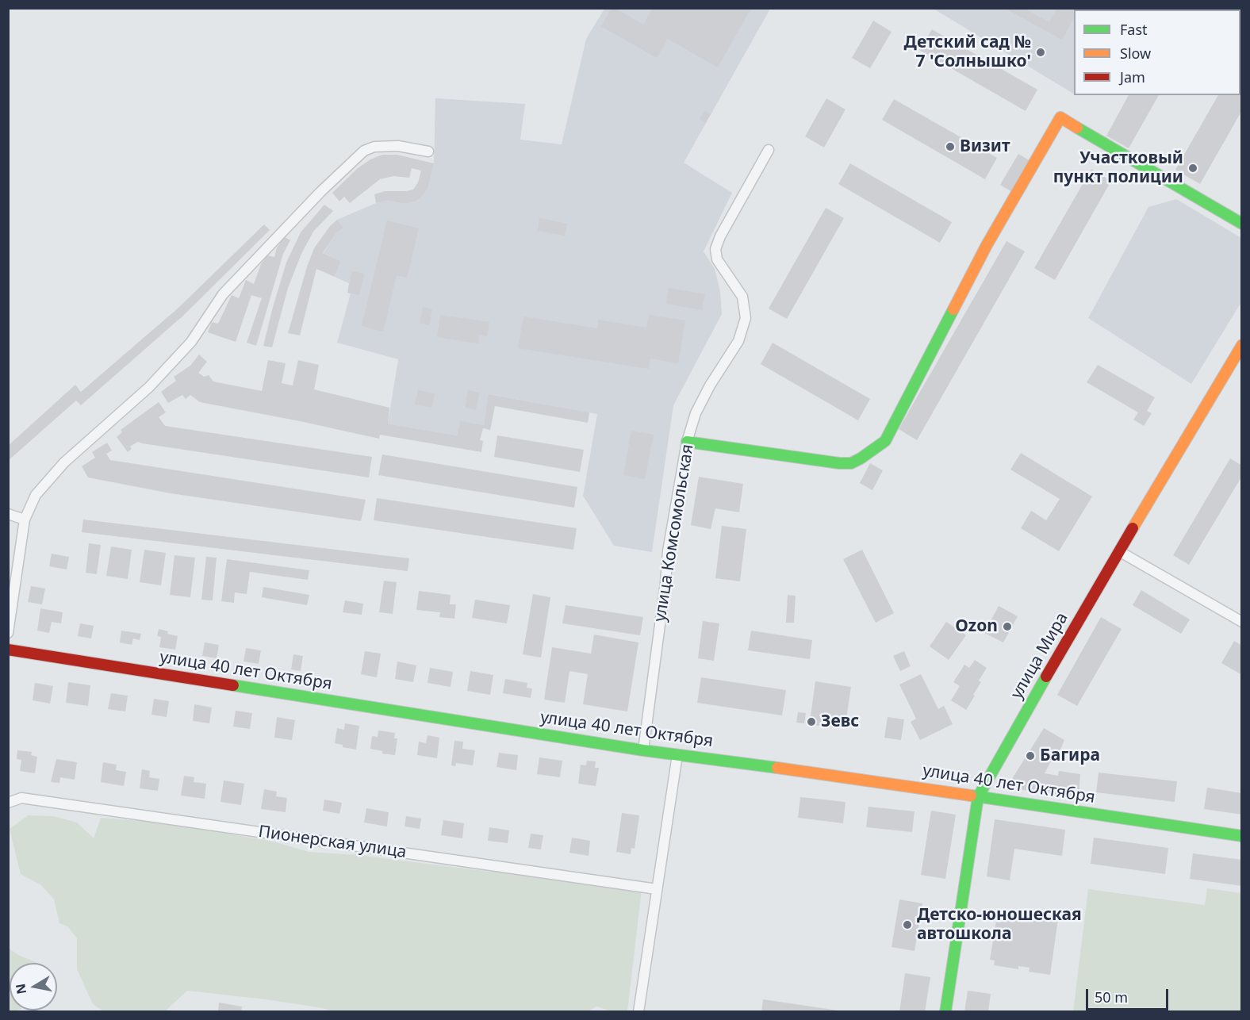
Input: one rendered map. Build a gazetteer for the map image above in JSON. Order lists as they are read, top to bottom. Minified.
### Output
{"streets":{"street":["улица Комсомольская","улица Мира","улица 40 лет Октября","Пионерская улица"]},"crossings":[["улица Комсомольская","улица 40 лет Октября"],["улица Мира","улица 40 лет Октября"]],"places":["Детский сад № 7 'Солнышко'","Визит","Участковый пункт полиции","Ozon","Зевс","Багира","Детско-юношеская автошкола"],"legend":["Fast","Slow","Jam"],"scale_bar":"50 m","north":"left"}
